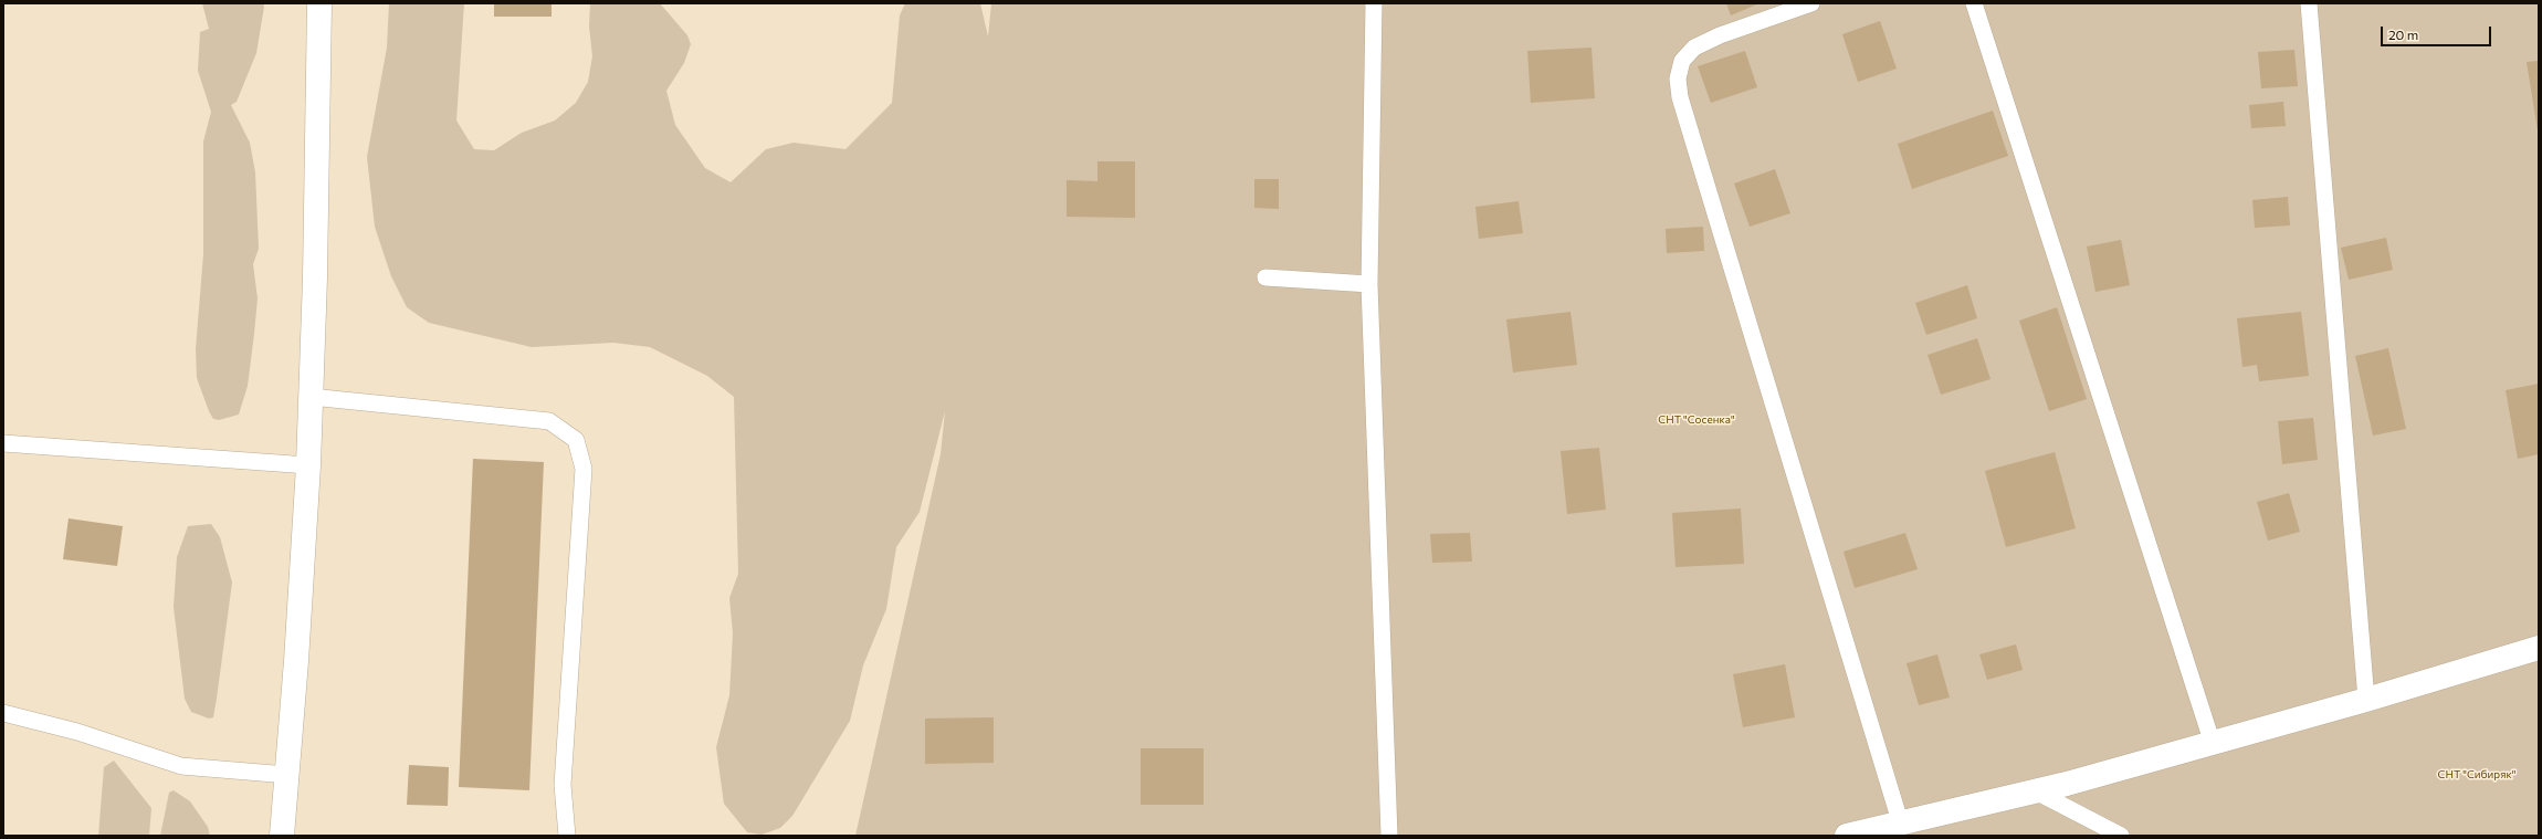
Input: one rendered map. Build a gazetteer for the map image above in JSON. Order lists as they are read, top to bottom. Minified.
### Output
{"parks":["СНТ \"Сосенка\"","СНТ \"Сибиряк\""],"scale_bar":"20 m"}
